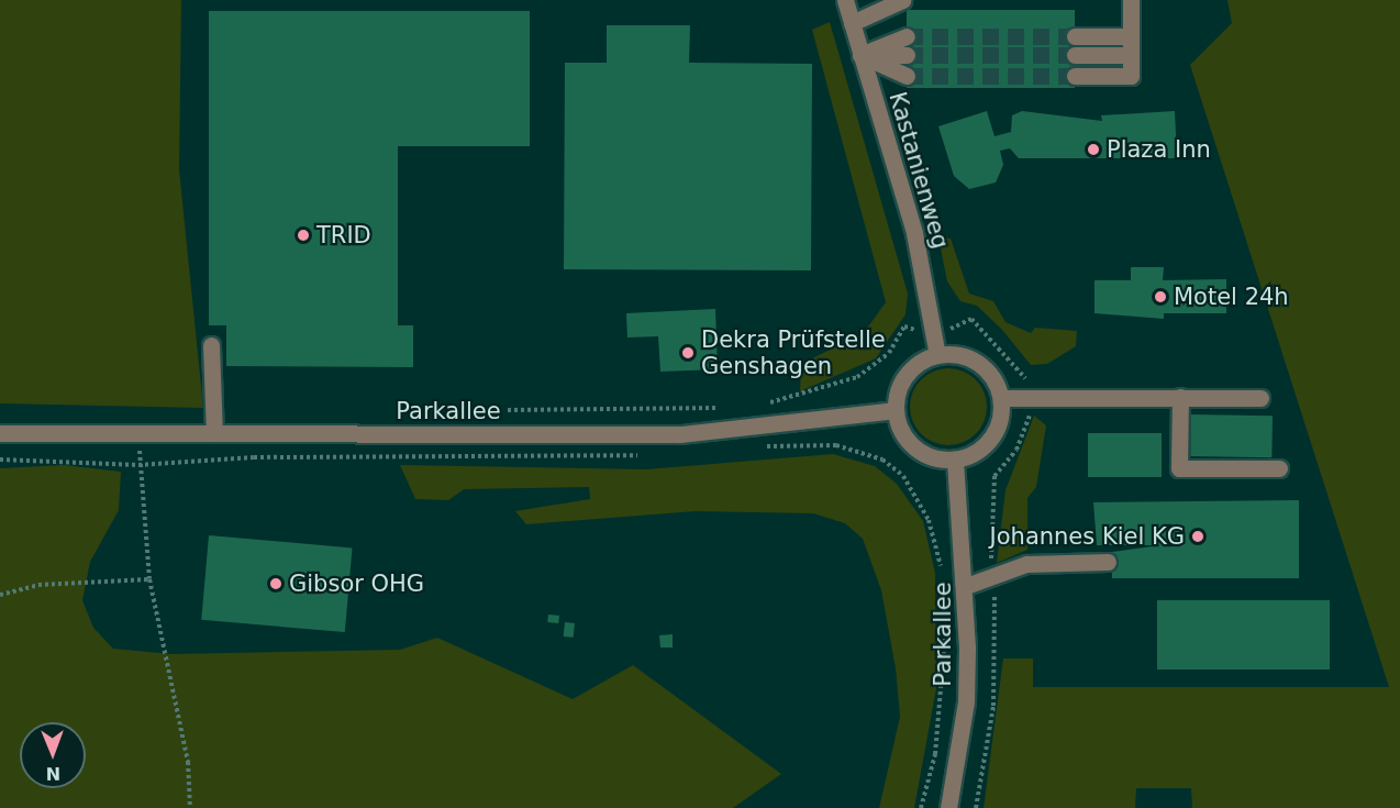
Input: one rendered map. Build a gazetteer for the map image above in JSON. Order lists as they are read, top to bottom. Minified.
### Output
{"streets":{"street":["Kastanienweg","Parkallee"]},"crossings":[["Kastanienweg","Parkallee"]],"places":["Plaza Inn","TRID","Motel 24h","Dekra Prüfstelle Genshagen","Johannes Kiel KG","Gibsor OHG"],"north":"bottom"}
